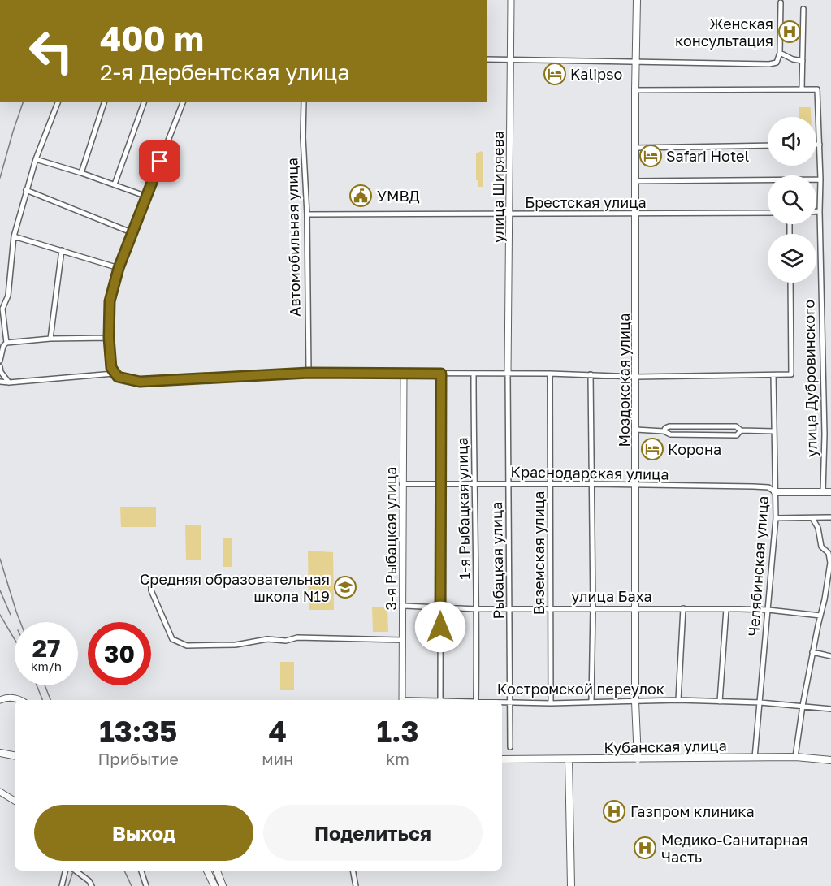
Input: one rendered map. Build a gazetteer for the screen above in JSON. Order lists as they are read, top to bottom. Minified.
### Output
{"streets":{"main road":["Моздокская улица","Кубанская улица"],"street":["улица Ширяева","Брестская улица","Автомобильная улица","улица Дубровинского","Краснодарская улица","1-я Рыбацкая улица","3-я Рыбацкая улица","Вяземская улица","Рыбацкая улица","Челябинская улица","улица Баха","Костромской переулок"]},"crossings":[["улица Ширяева","Брестская улица"],["улица Ширяева","Рыбацкая улица"],["Брестская улица","Автомобильная улица"],["Брестская улица","Моздокская улица"],["Моздокская улица","Краснодарская улица"],["Моздокская улица","улица Баха"],["Моздокская улица","Костромской переулок"],["Моздокская улица","Кубанская улица"],["Краснодарская улица","1-я Рыбацкая улица"],["Краснодарская улица","3-я Рыбацкая улица"],["Краснодарская улица","Вяземская улица"],["Краснодарская улица","Рыбацкая улица"],["Краснодарская улица","Челябинская улица"],["1-я Рыбацкая улица","улица Баха"],["3-я Рыбацкая улица","улица Баха"],["Вяземская улица","улица Баха"],["Вяземская улица","Костромской переулок"],["Рыбацкая улица","улица Баха"],["Рыбацкая улица","Костромской переулок"],["Челябинская улица","улица Баха"],["Челябинская улица","Костромской переулок"],["Челябинская улица","Кубанская улица"]],"places":{"hospital":["Женская консультация","Газпром клиника","Медико-Санитарная Часть"],"hotel":["Kalipso","Safari Hotel","Корона"],"public building":["УМВД"],"school or university":["Средняя образовательная школа N19"]},"page":{"turn":["400 m","2-я Дербентская улица"],"speed":"27 km/h","limit":"30","eta":["13:35","Прибытие","4","мин","1.3","km"],"buttons":["Выход","Поделиться"]}}
